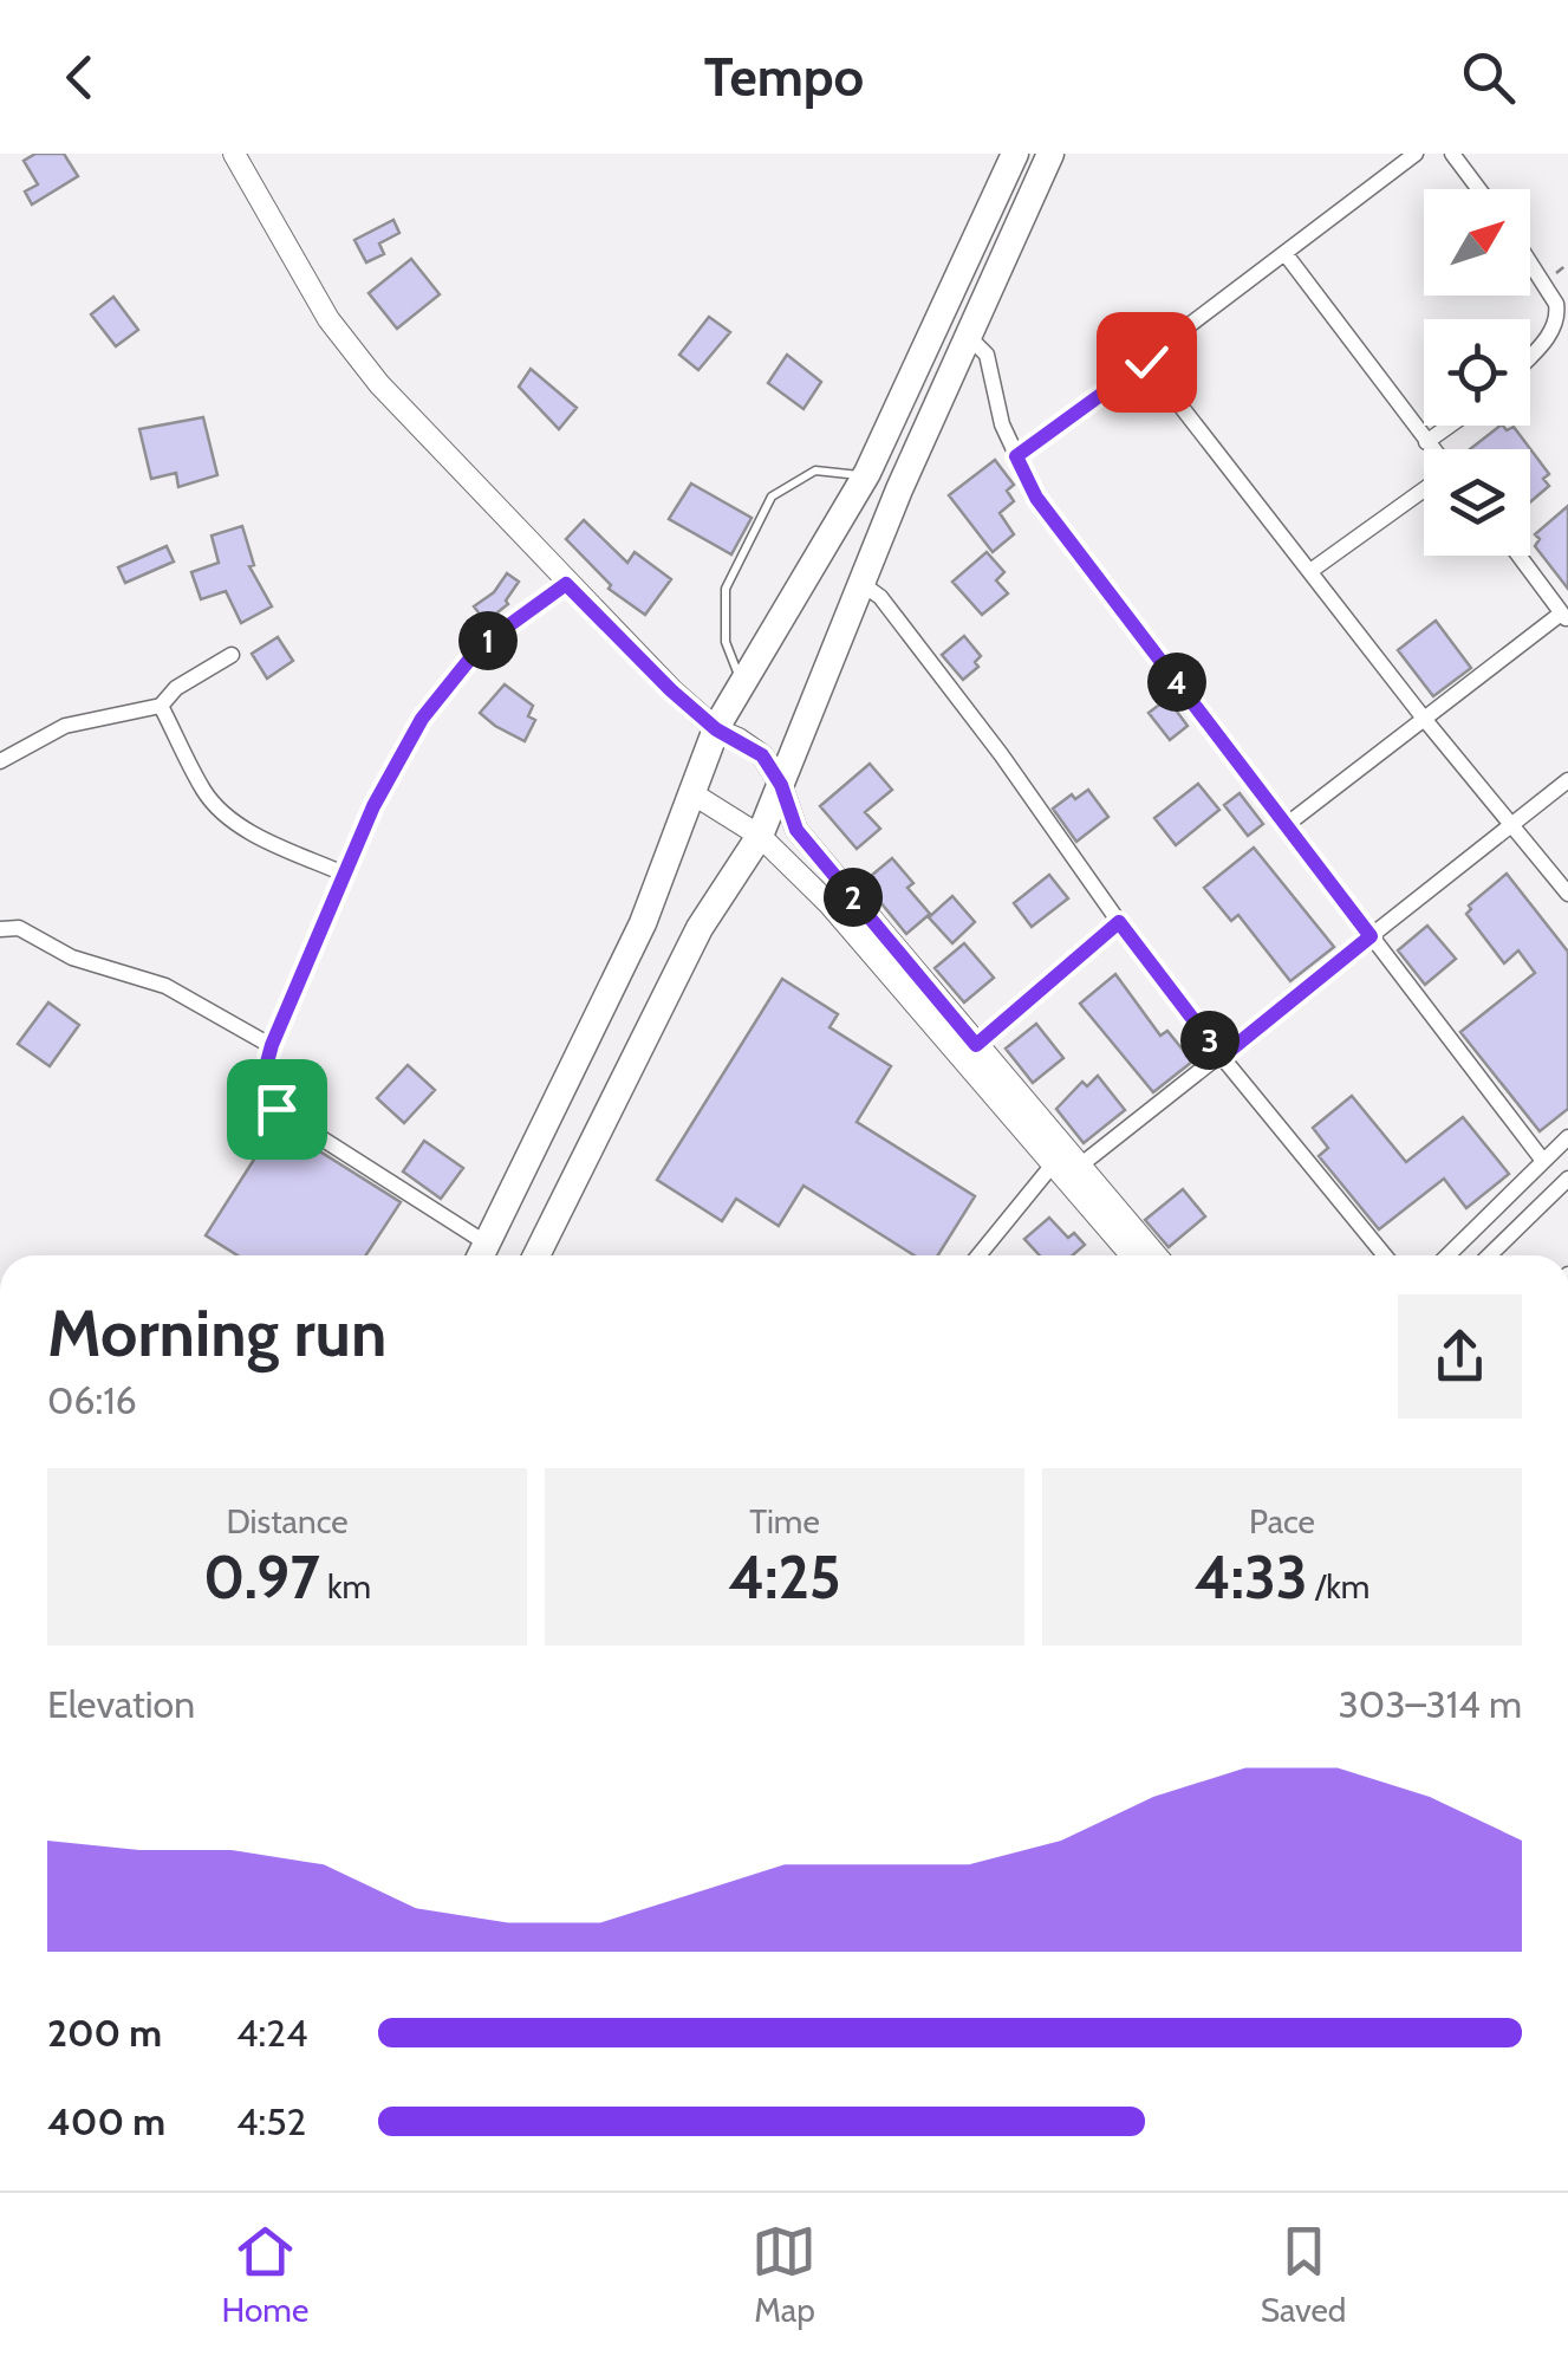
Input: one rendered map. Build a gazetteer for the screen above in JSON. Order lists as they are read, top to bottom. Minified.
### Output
{"north":"top right","page":{"header":"Tempo","pins":["1","4","2","3"],"heading":["Morning run","06:16"],"stats":[["Distance","0.97 km"],["Time","4:25"],["Pace","4:33 /km"]],"chart":["Elevation","303–314 m"],"list":[{"name":"200 m","note":"4:24"},{"name":"400 m","note":"4:52"}],"tabs":["Home","Map","Saved"]}}
